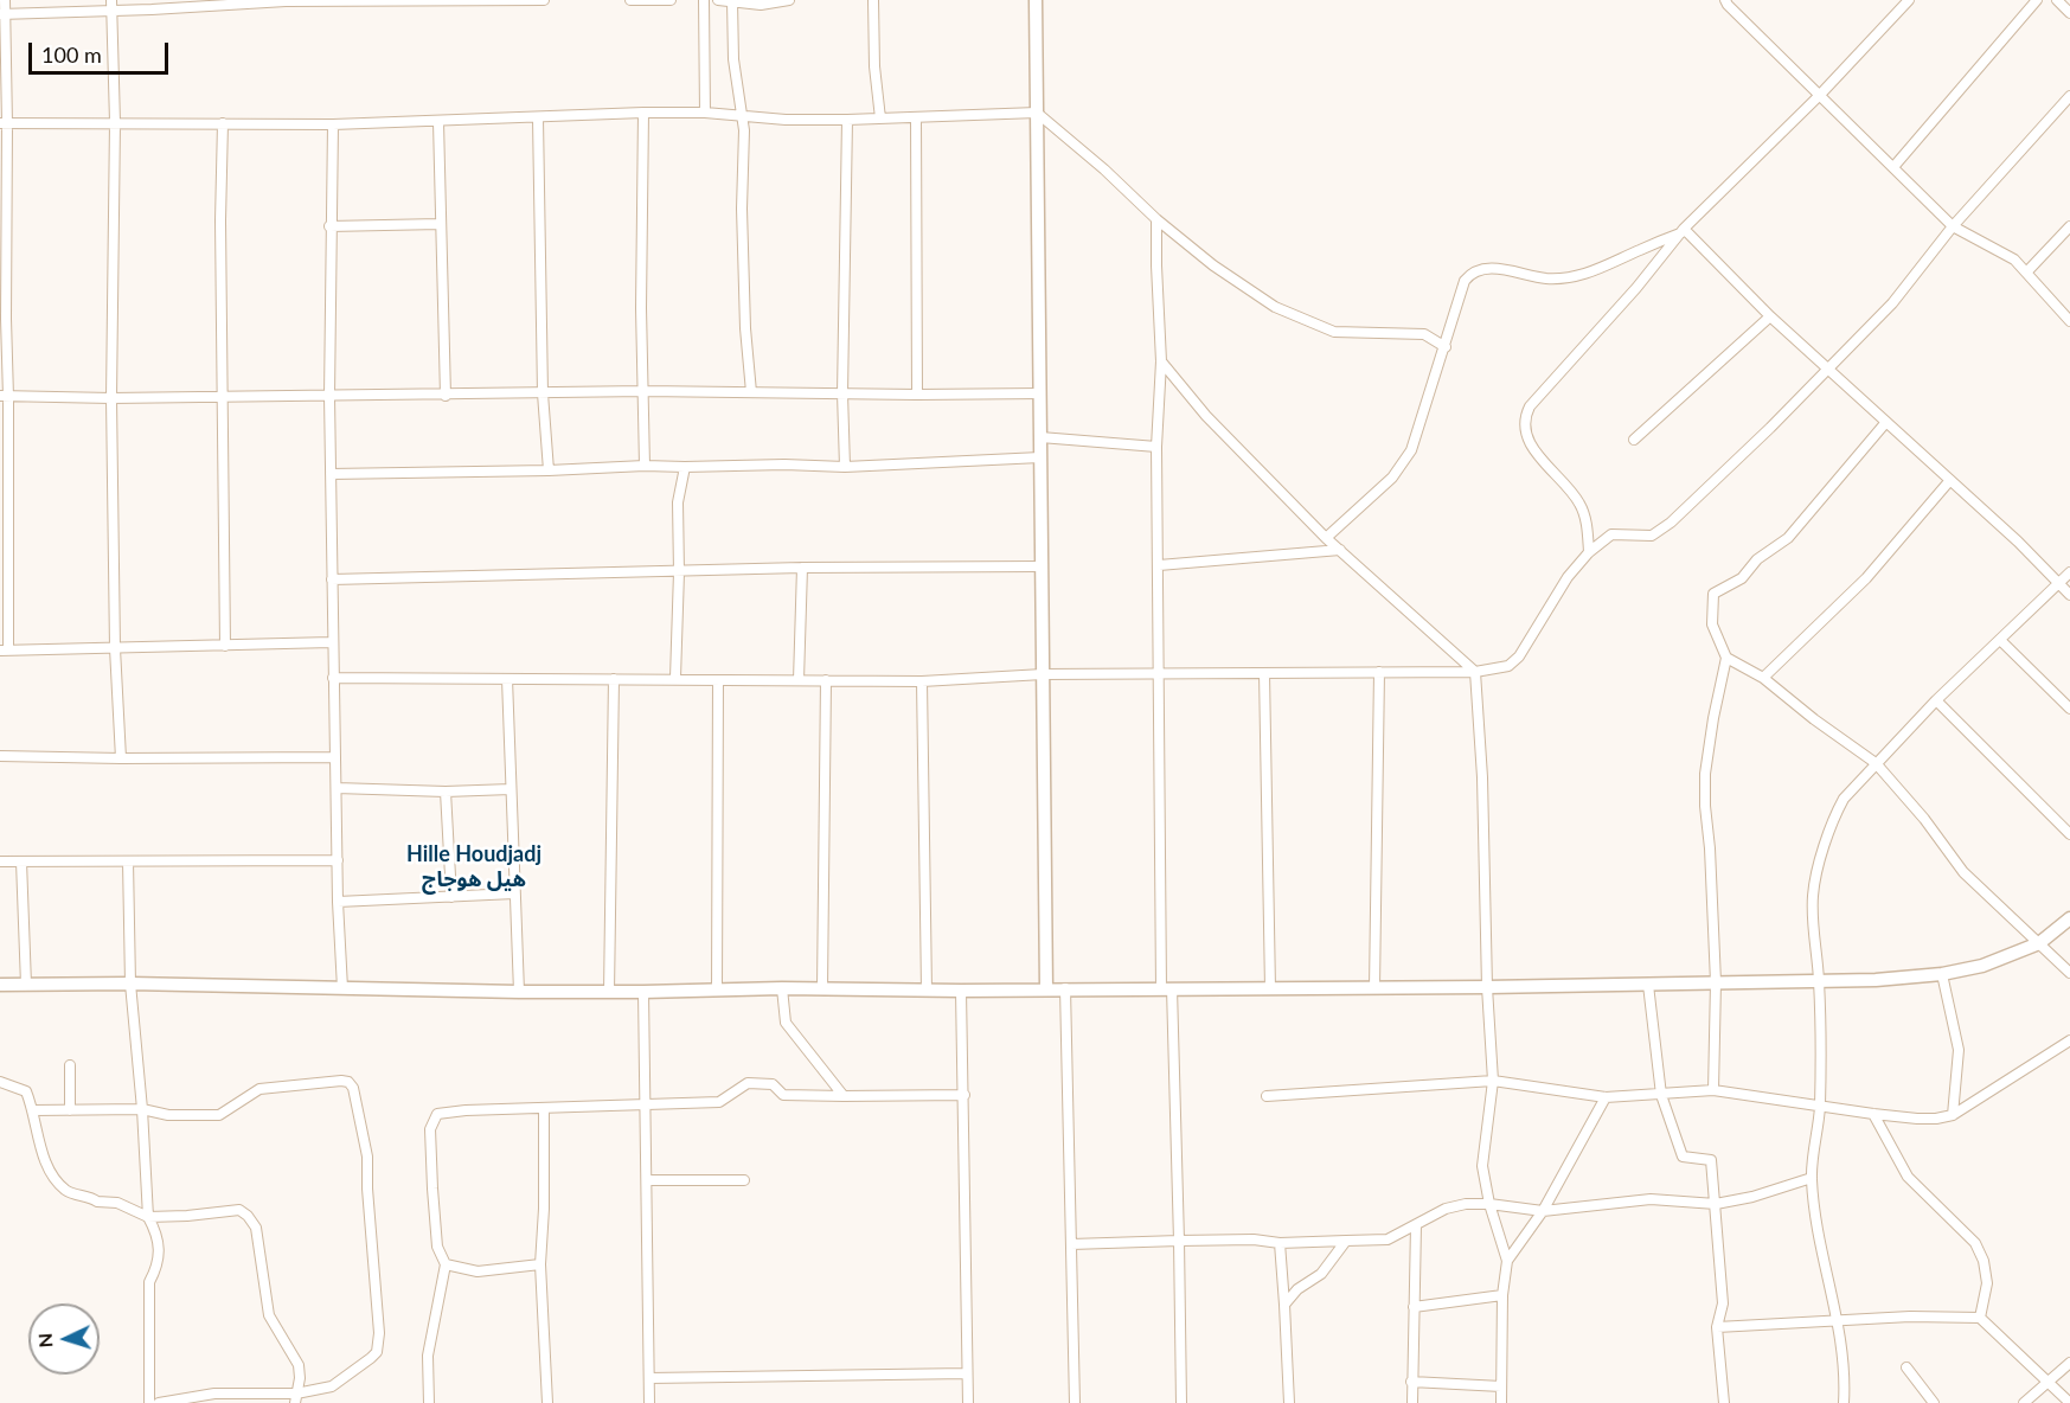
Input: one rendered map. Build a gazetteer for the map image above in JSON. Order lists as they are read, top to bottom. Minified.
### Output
{"districts":["Hille Houdjadj هيل هوجاج"],"scale_bar":"100 m","north":"left"}
